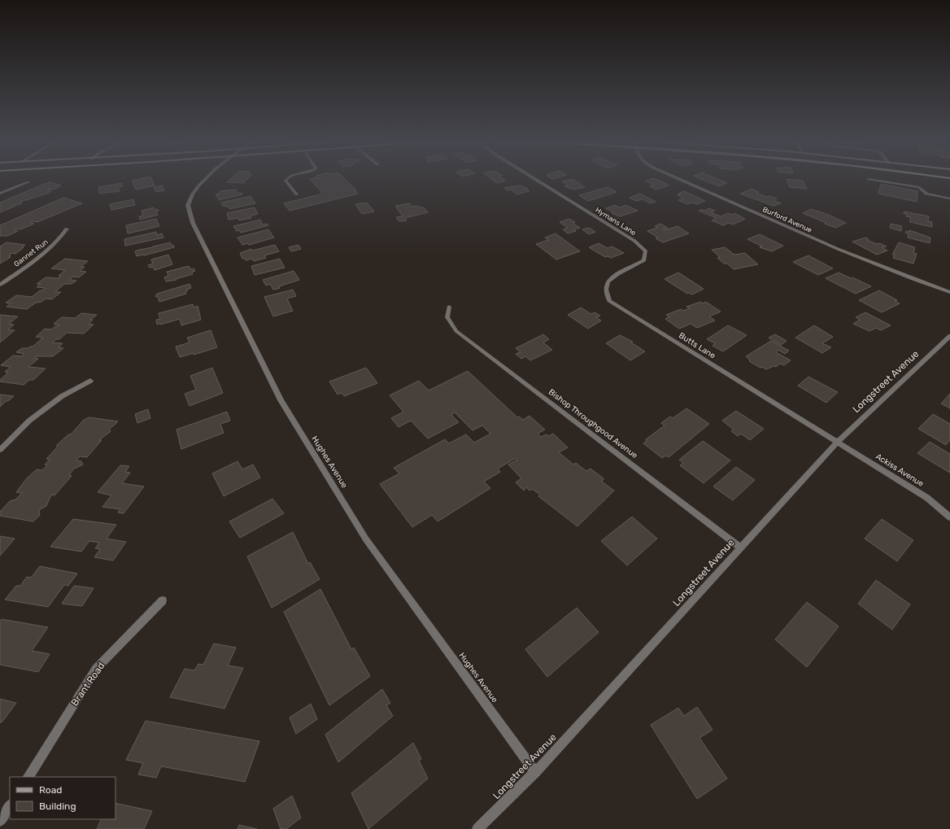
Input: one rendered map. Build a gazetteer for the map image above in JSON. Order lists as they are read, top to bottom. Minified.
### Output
{"streets":{"street":["Burford Avenue","Hymans Lane","Gannet Run","Butts Lane","Longstreet Avenue","Bishop Throughgood Avenue","Hughes Avenue","Ackiss Avenue","Brant Road"]},"crossings":[["Hymans Lane","Butts Lane"],["Butts Lane","Longstreet Avenue"],["Butts Lane","Ackiss Avenue"],["Longstreet Avenue","Bishop Throughgood Avenue"],["Longstreet Avenue","Hughes Avenue"],["Longstreet Avenue","Ackiss Avenue"]],"legend":["Road","Building"]}
